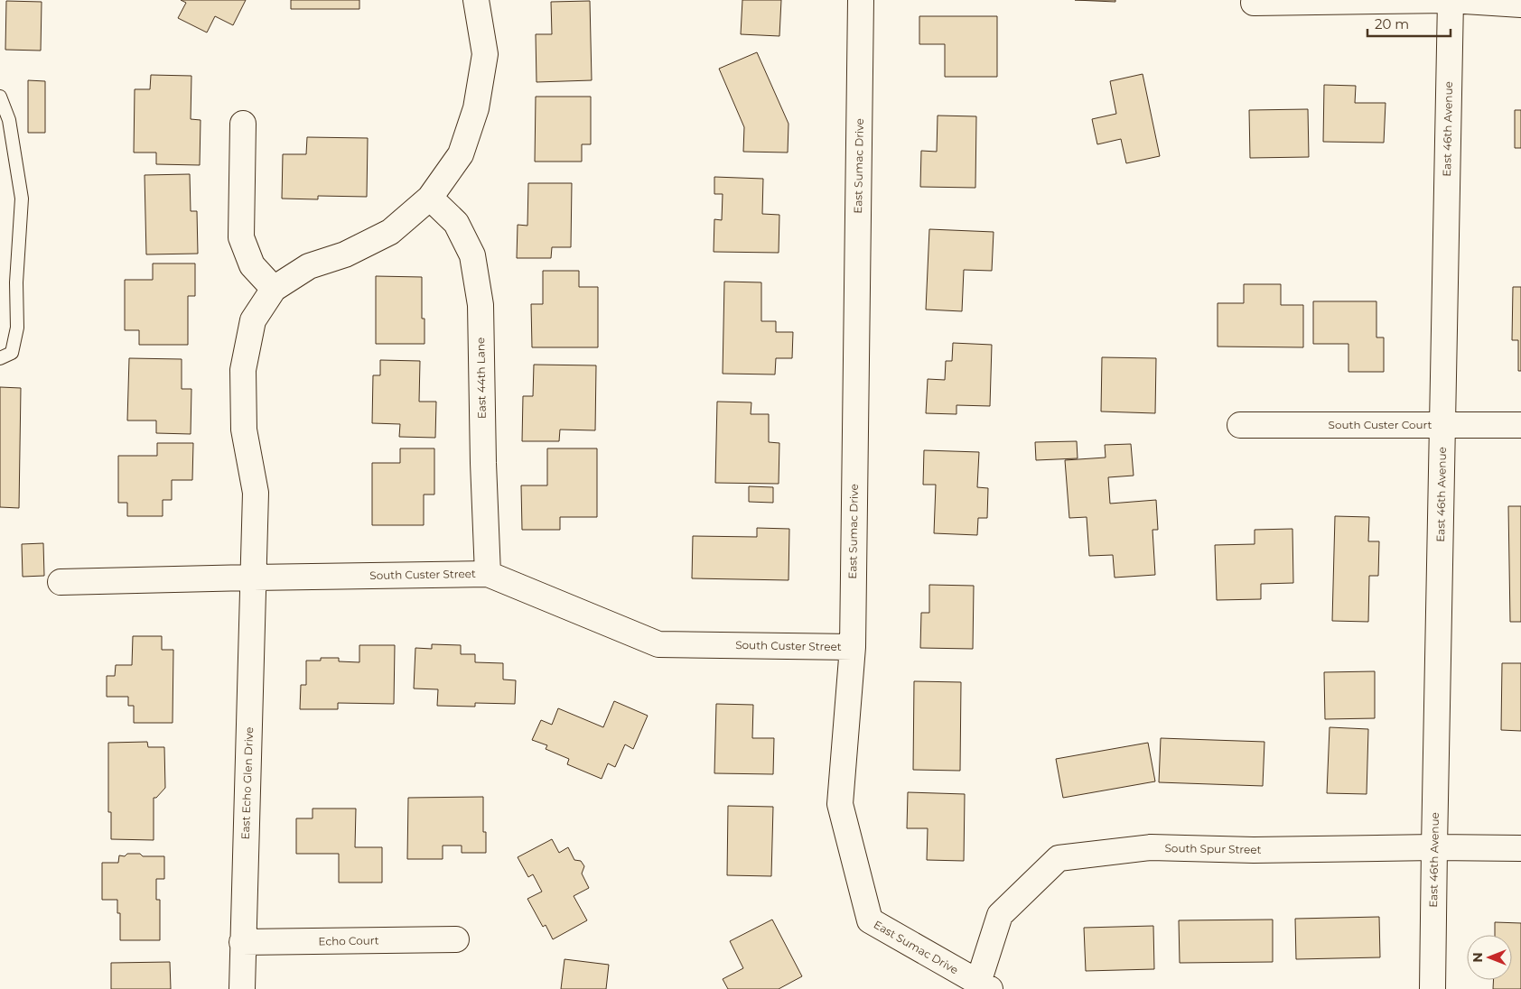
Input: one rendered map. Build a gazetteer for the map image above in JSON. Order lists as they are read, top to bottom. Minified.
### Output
{"streets":{"street":["East 46th Avenue","East Sumac Drive","East 44th Lane","South Custer Court","South Custer Street","East Echo Glen Drive","South Spur Street","Echo Court"]},"crossings":[["East 46th Avenue","South Custer Court"],["East 46th Avenue","South Spur Street"],["East Sumac Drive","South Custer Street"],["East Sumac Drive","South Spur Street"],["East 44th Lane","South Custer Street"],["South Custer Street","East Echo Glen Drive"],["East Echo Glen Drive","Echo Court"]],"scale_bar":"20 m","north":"left"}
